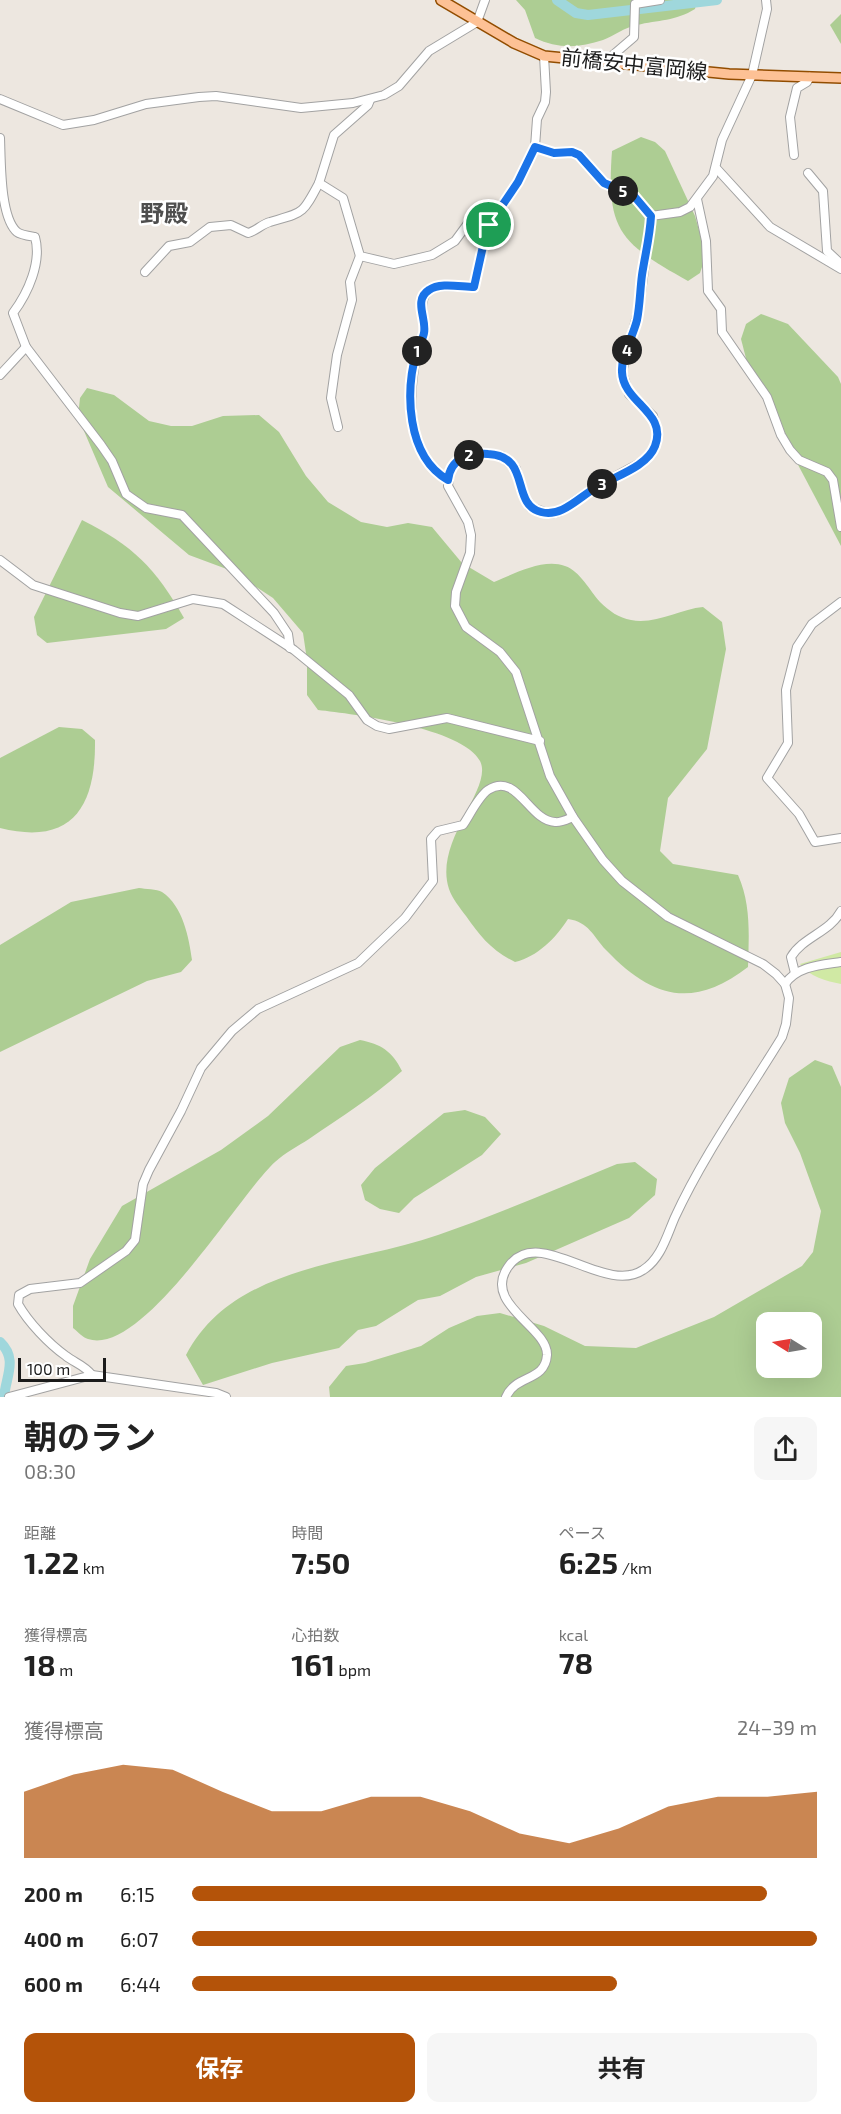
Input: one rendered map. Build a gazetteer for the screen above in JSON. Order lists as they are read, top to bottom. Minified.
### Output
{"streets":{"main road":["前橋安中富岡線"]},"districts":["野殿"],"scale_bar":"100 m","north":"left","page":{"pins":["5","4","1","2","3"],"scale":"100 m","heading":["朝のラン","08:30"],"stats":[["距離","1.22 km"],["時間","7:50"],["ペース","6:25 /km"],["獲得標高","18 m"],["心拍数","161 bpm"],["kcal","78"]],"chart":["獲得標高","24–39 m"],"list":[{"name":"200 m","note":"6:15"},{"name":"400 m","note":"6:07"},{"name":"600 m","note":"6:44"}],"buttons":["保存","共有"]}}
